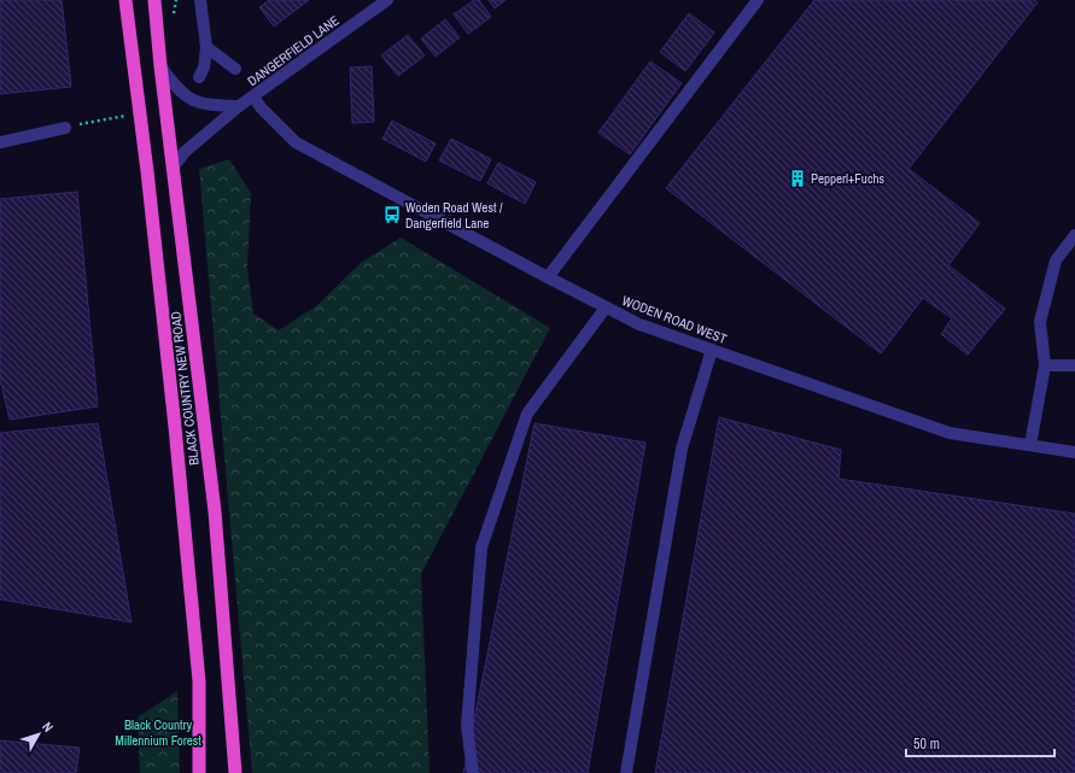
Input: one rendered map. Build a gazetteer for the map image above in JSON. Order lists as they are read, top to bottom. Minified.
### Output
{"streets":{"highway":["BLACK COUNTRY NEW ROAD"],"street":["DANGERFIELD LANE","WODEN ROAD WEST"]},"crossings":[["DANGERFIELD LANE","WODEN ROAD WEST"],["DANGERFIELD LANE","BLACK COUNTRY NEW ROAD"]],"parks":["Black Country Millennium Forest"],"places":{"building":["Pepperl+Fuchs"],"bus stop":["Woden Road West / Dangerfield Lane"]},"scale_bar":"50 m","north":"top right"}
